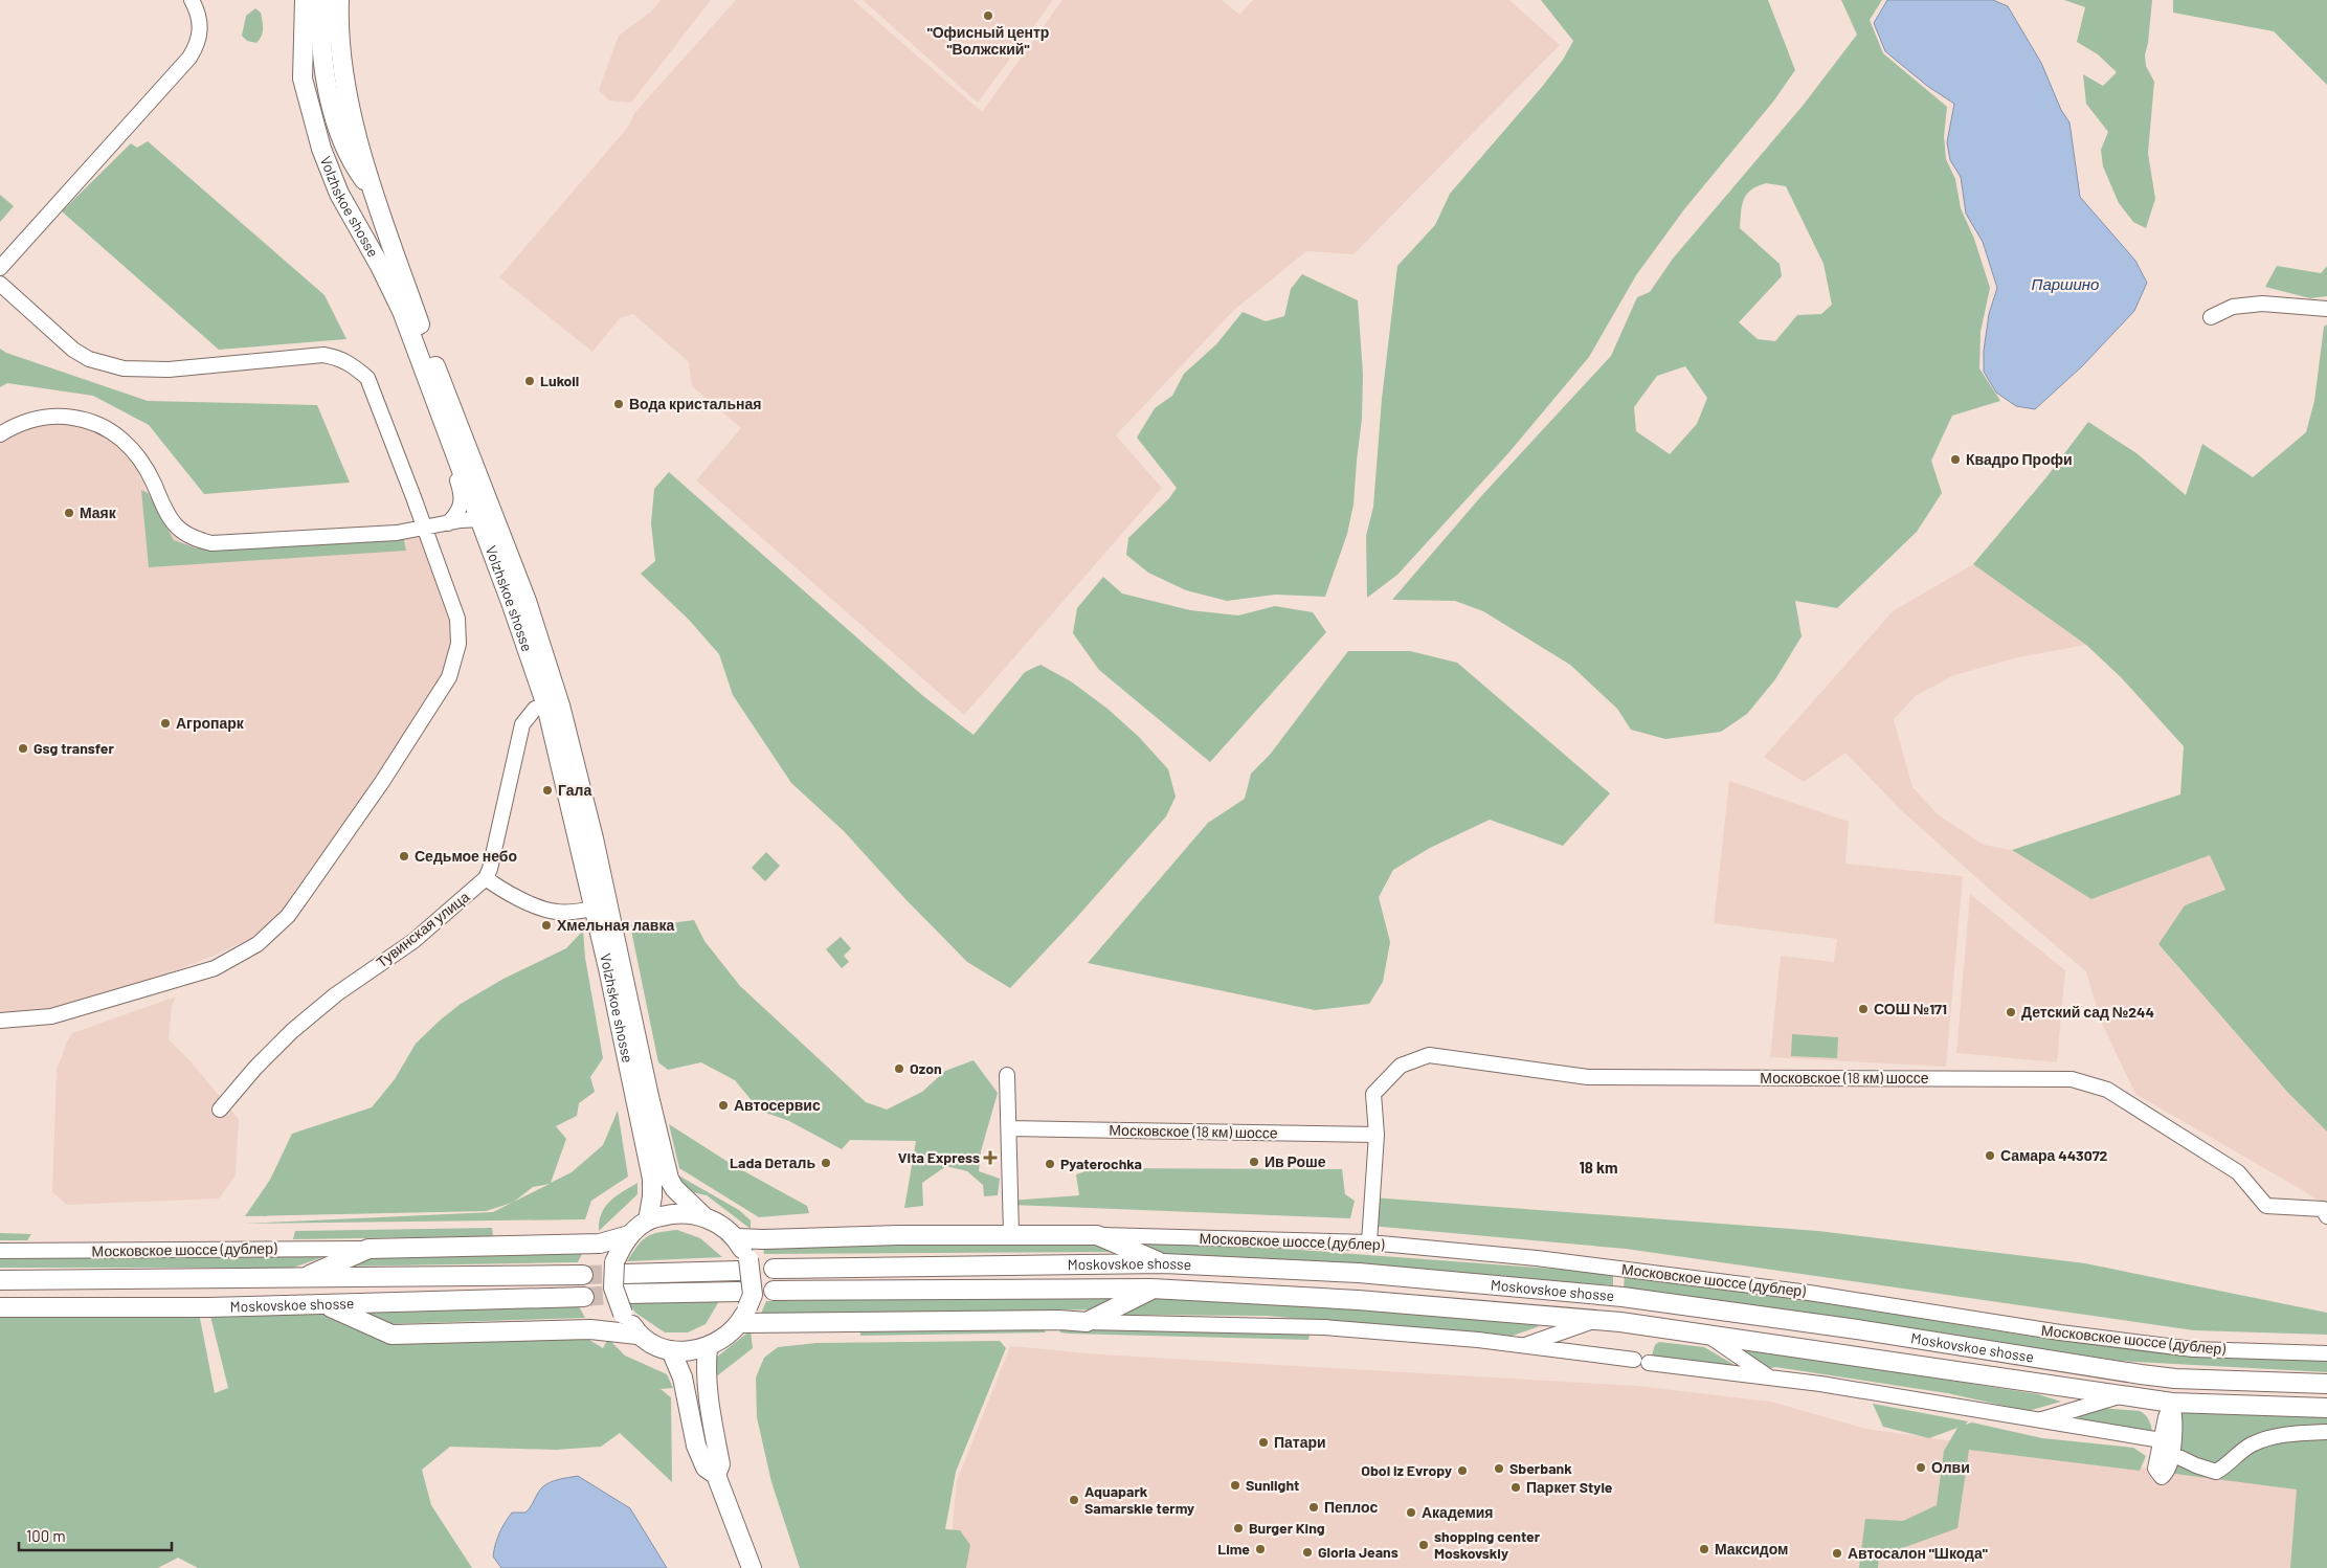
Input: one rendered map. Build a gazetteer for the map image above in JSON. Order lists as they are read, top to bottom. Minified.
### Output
{"streets":{"main road":["Volzhskoe shosse","Moskovskoe shosse"],"street":["Тувинская улица","Московское (18 км) шоссе","Московское шоссе (дублер)"]},"crossings":[["Московское (18 км) шоссе","Московское шоссе (дублер)"]],"districts":["18 km"],"water":["Паршино"],"places":{"other":["\"Офисный центр \"Волжский\"","Lukoil","Вода кристальная","Квадро Профи","Маяк","Агропарк","Gsg transfer","Гала","Седьмое небо","Хмельная лавка","СОШ №171","Детский сад №244","Ozon","Автосервис","Самара 443072","Ив Роше","Lada Dеталь","Pyaterochka","Патари","Олви","Sberbank","Oboi iz Evropy","Sunlight","Паркет Style","Aquapark Samarskie termy","Пеплос","Академия","Burger King","shopping center Moskovskiy","Lime","Максидом","Gloria Jeans","Автосалон \"Шкода\""],"health":["Vita Express"]},"scale_bar":"100 m"}
